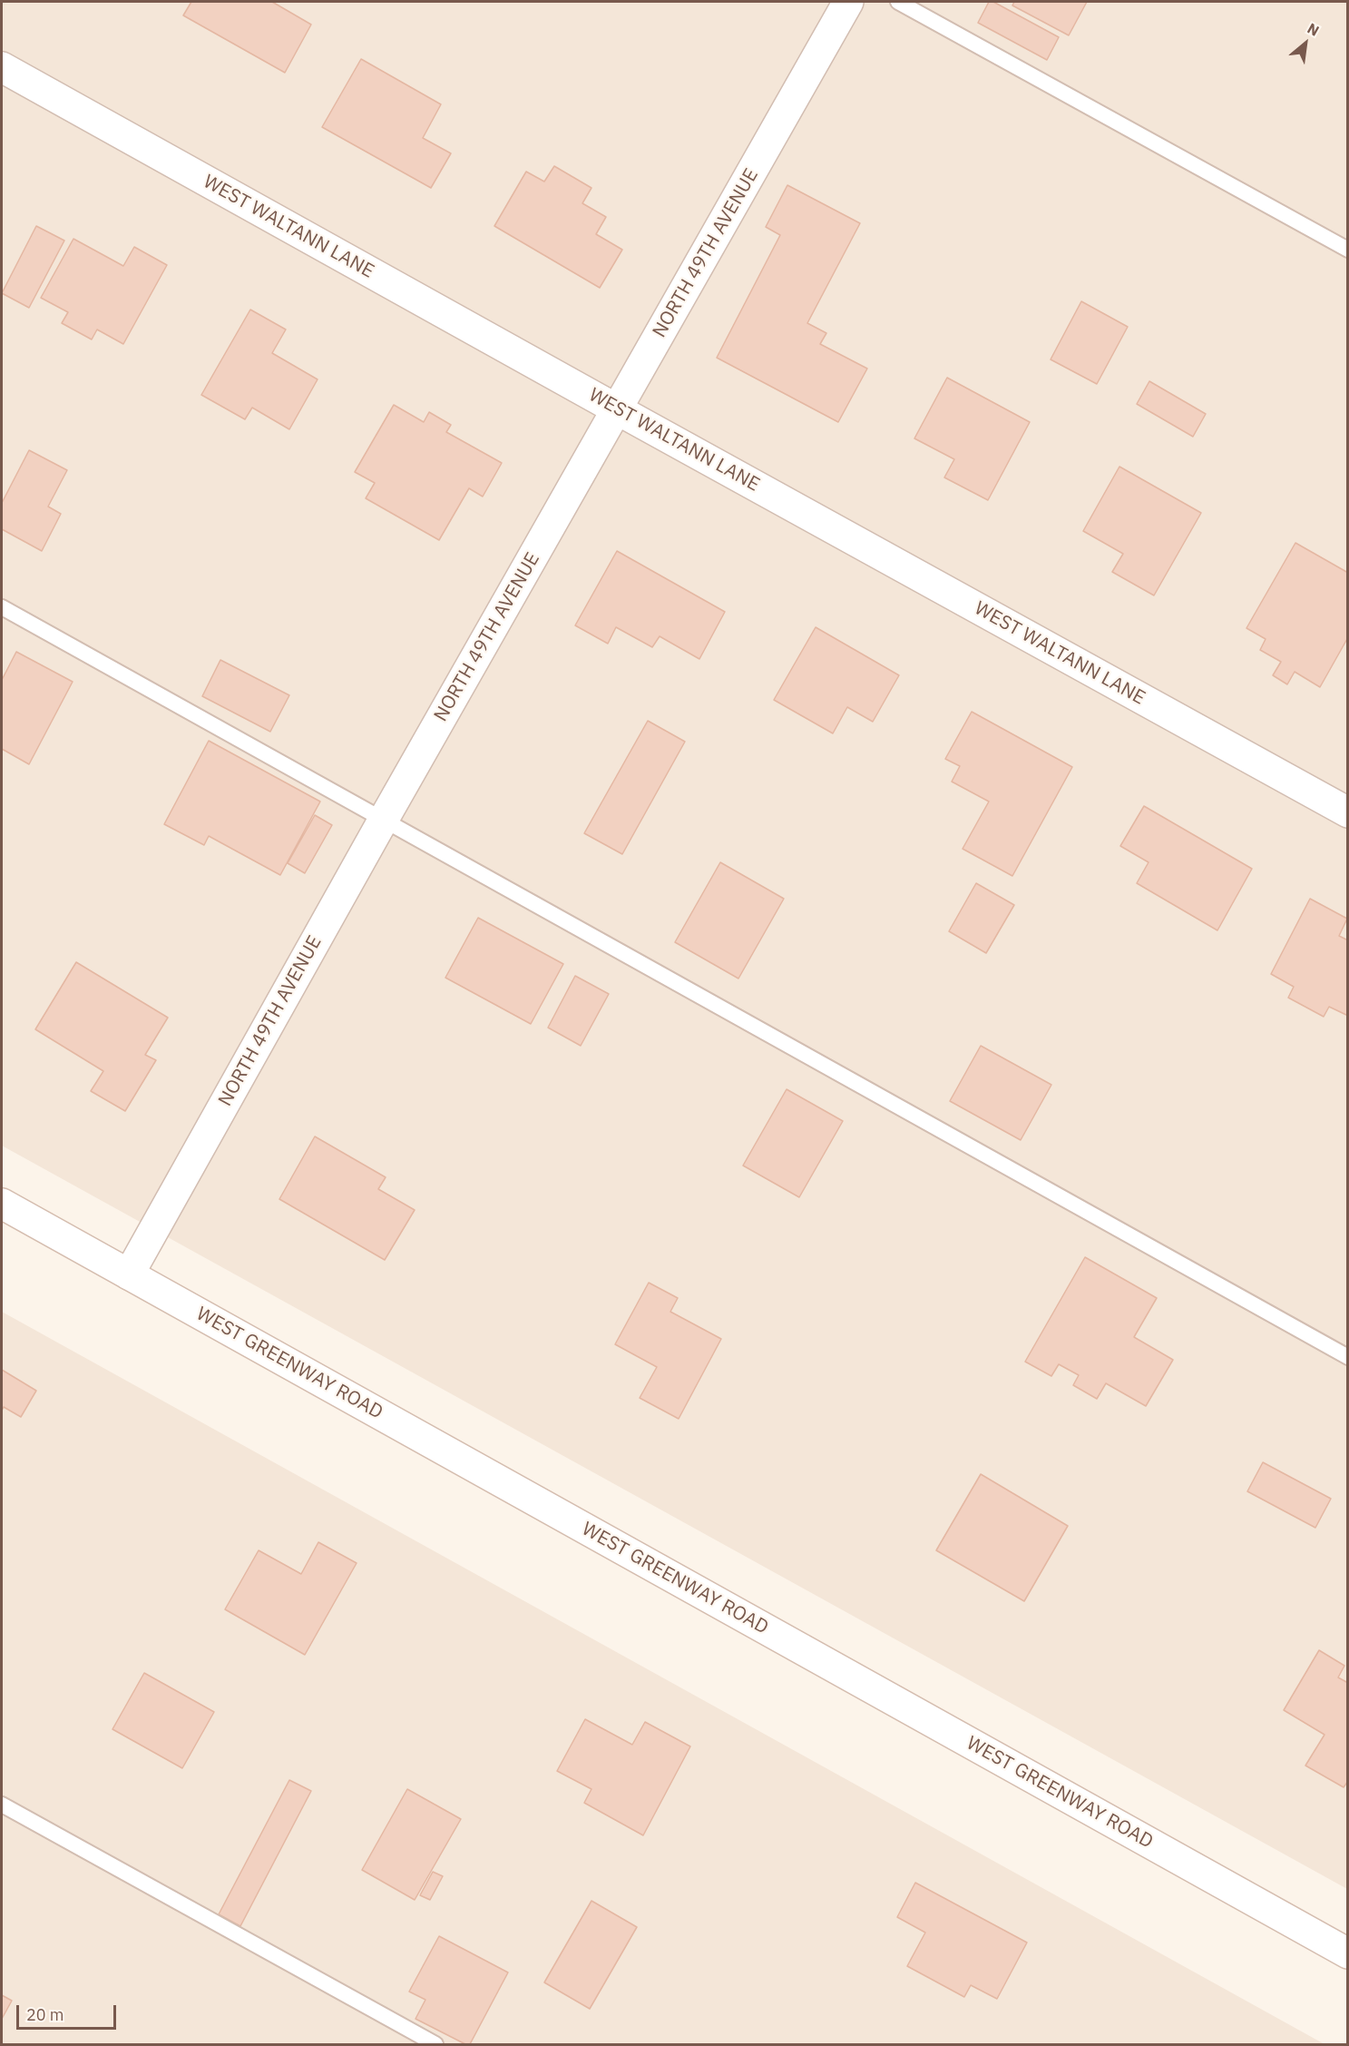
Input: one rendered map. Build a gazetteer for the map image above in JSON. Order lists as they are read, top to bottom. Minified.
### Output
{"streets":{"street":["WEST WALTANN LANE","NORTH 49TH AVENUE","WEST GREENWAY ROAD"]},"crossings":[["WEST WALTANN LANE","NORTH 49TH AVENUE"],["NORTH 49TH AVENUE","WEST GREENWAY ROAD"]],"scale_bar":"20 m","north":"top right"}
